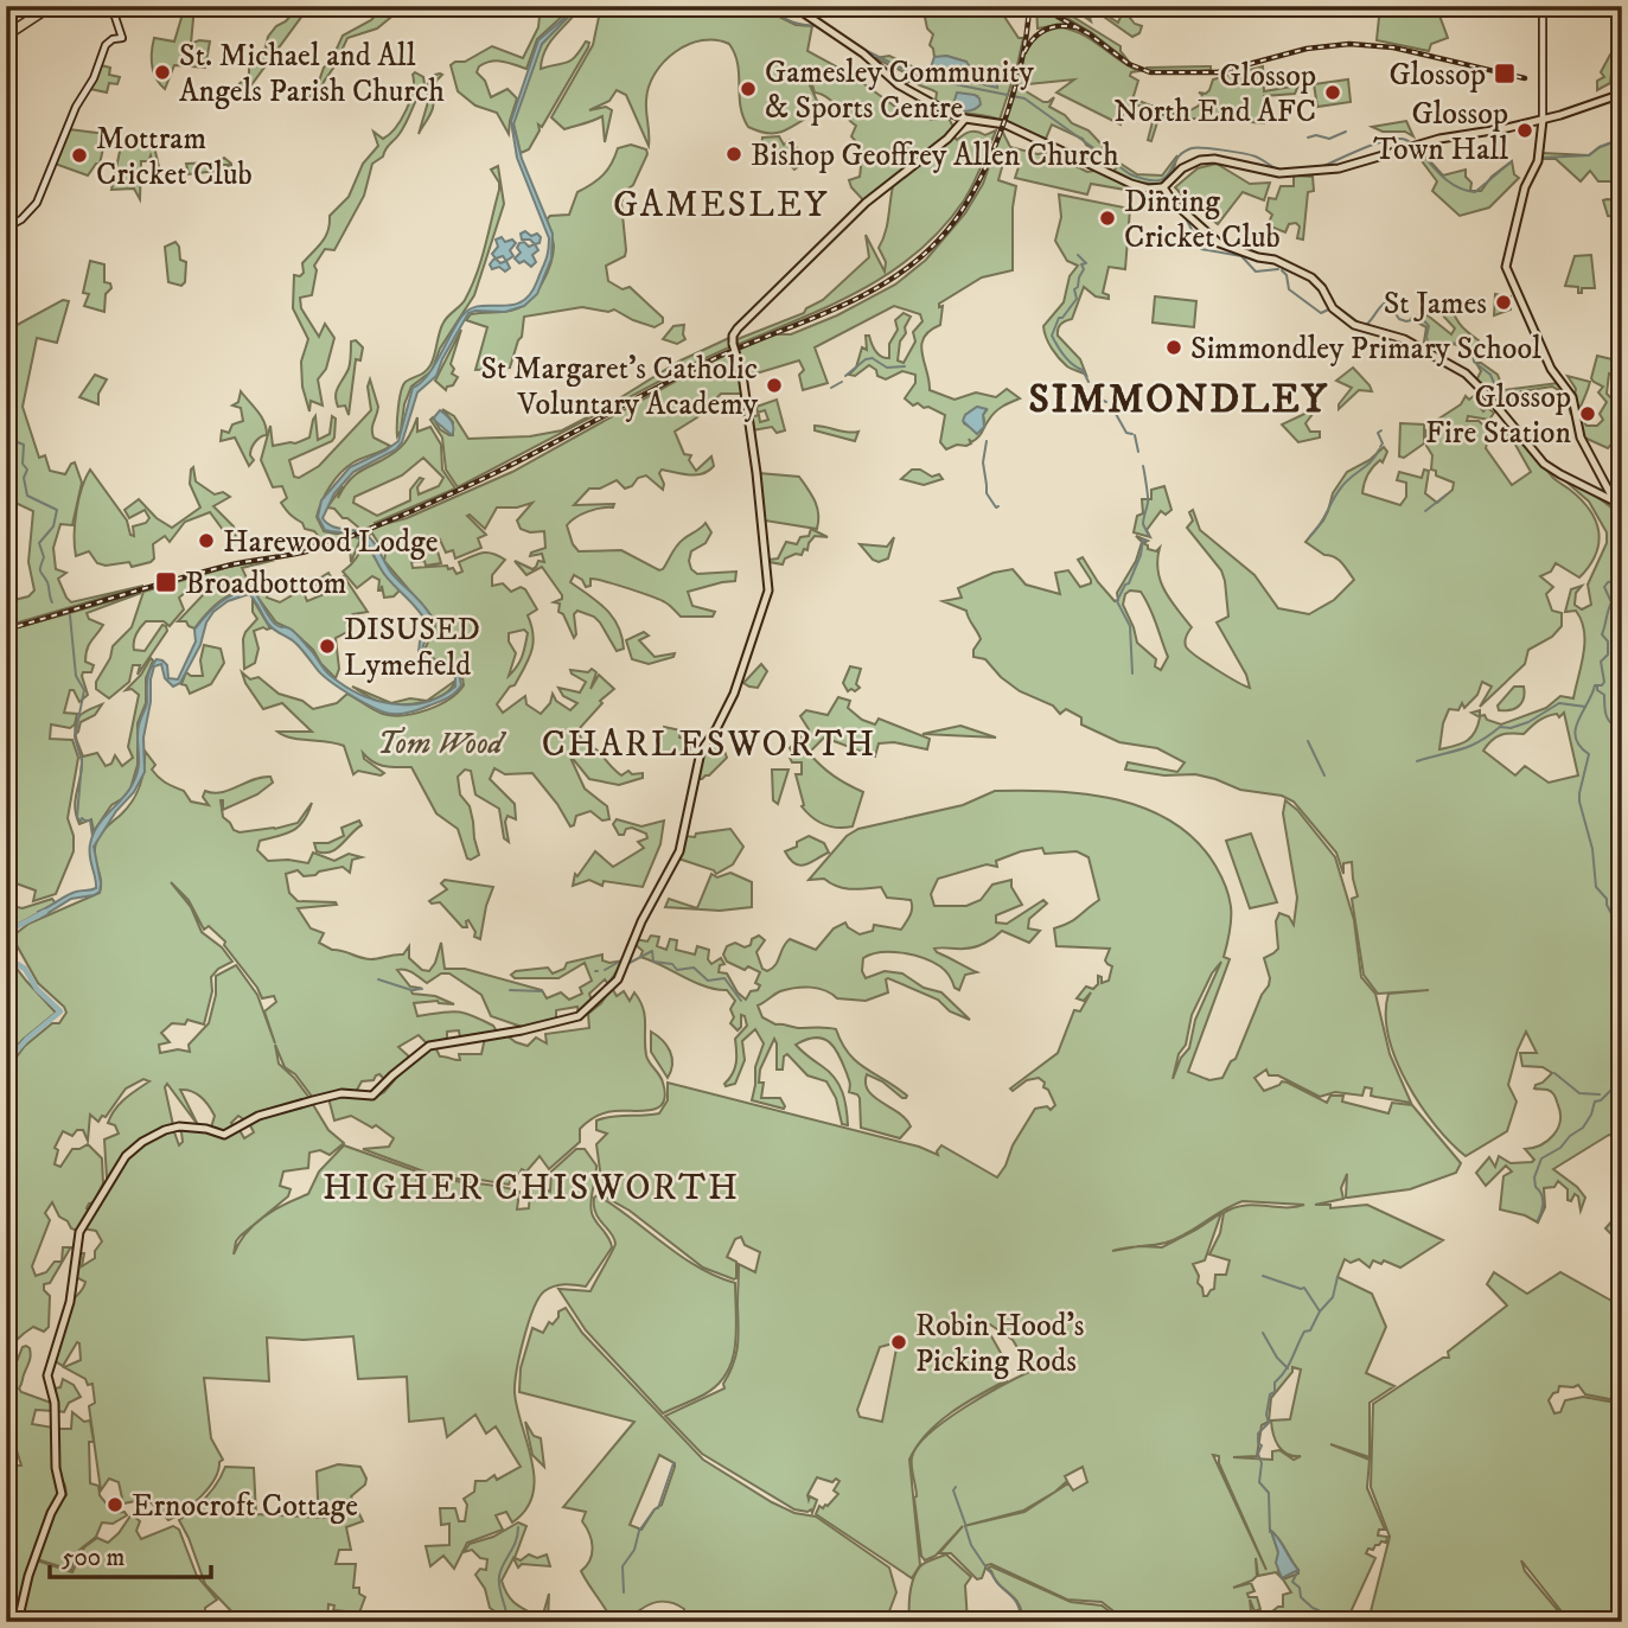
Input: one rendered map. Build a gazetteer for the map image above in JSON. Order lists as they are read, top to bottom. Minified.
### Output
{"districts":["GAMESLEY","SIMMONDLEY","CHARLESWORTH","HIGHER CHISWORTH"],"parks":["Tom Wood"],"places":{"other":["St. Michael and All Angels Parish Church","Gamesley Community & Sports Centre","Glossop North End AFC","Glossop Town Hall","Bishop Geoffrey Allen Church","Mottram Cricket Club","Dinting Cricket Club","St James","Simmondley Primary School","St Margaret's Catholic Voluntary Academy","Glossop Fire Station","Harewood Lodge","DISUSED Lymefield","Robin Hood's Picking Rods","Ernocroft Cottage"],"transit":["Glossop","Broadbottom"]},"scale_bar":"500 m"}
